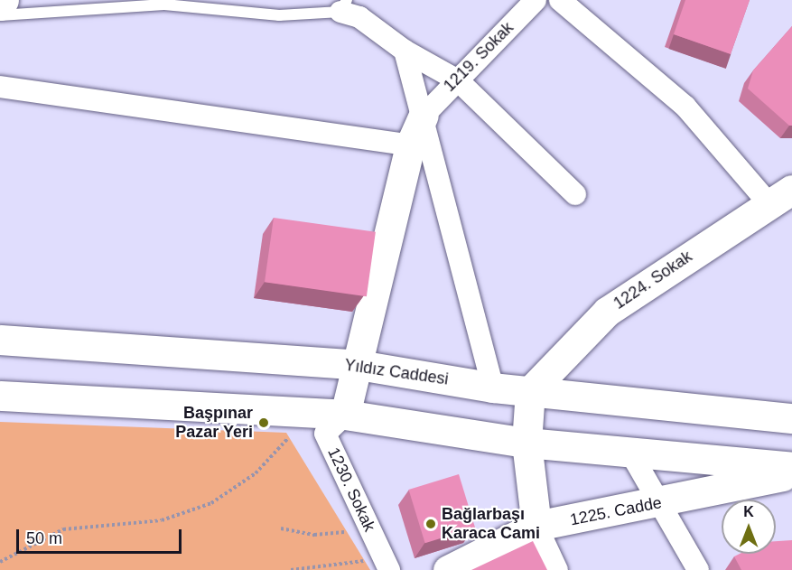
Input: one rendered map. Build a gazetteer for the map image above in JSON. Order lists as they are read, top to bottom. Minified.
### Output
{"streets":{"main road":["1224. Sokak","Yıldız Caddesi","1225. Cadde"],"street":["1219. Sokak","1230. Sokak"]},"crossings":[["1224. Sokak","Yıldız Caddesi"]],"places":["Başpınar Pazar Yeri","Bağlarbaşı Karaca Cami"],"scale_bar":"50 m","north":"top"}
